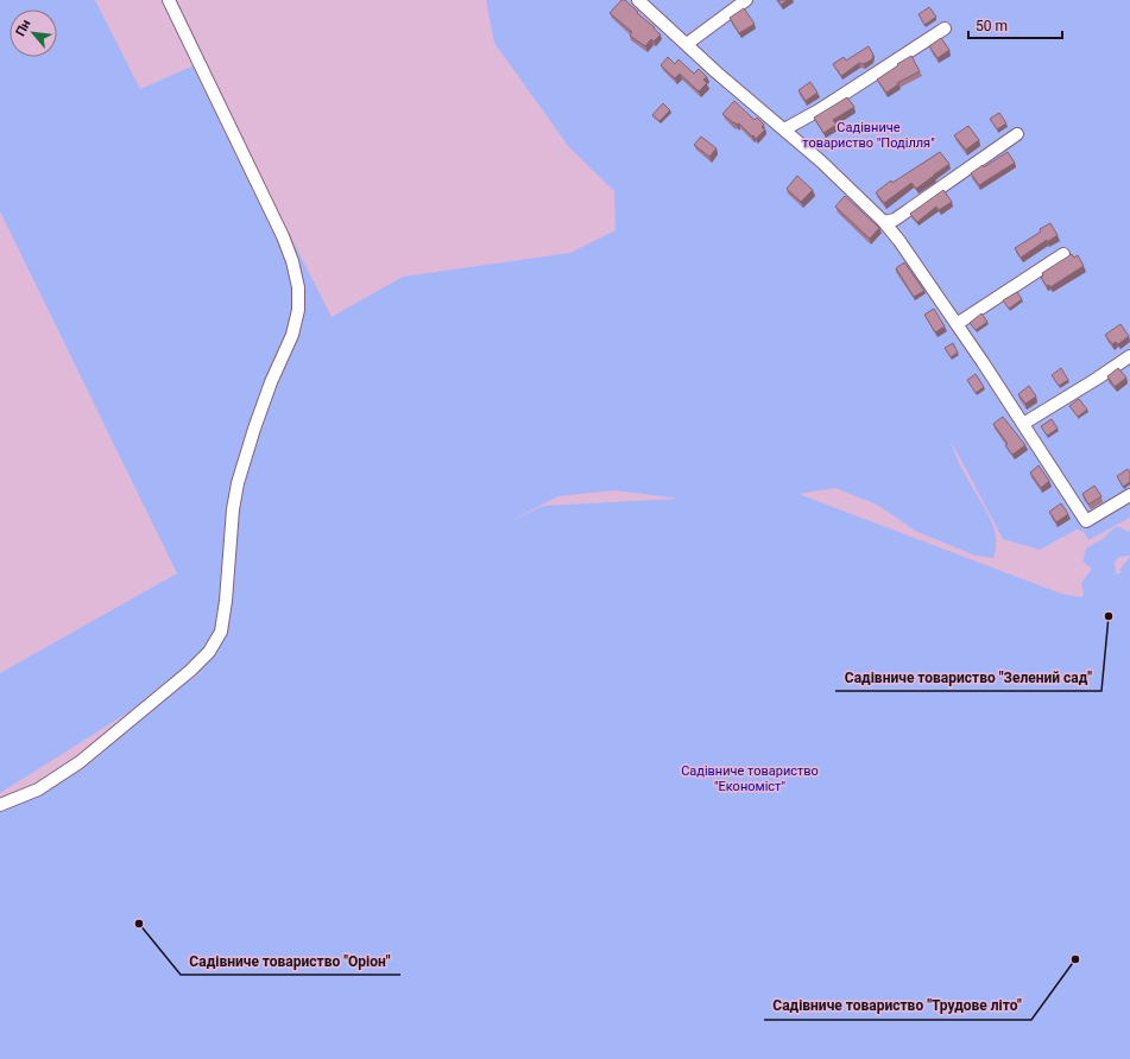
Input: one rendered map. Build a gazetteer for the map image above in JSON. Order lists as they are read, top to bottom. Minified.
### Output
{"parks":["Садівниче товариство \"Поділля\"","Садівниче товариство \"Економіст\""],"places":["Садівниче товариство \"Зелений сад\"","Садівниче товариство \"Оріон\"","Садівниче товариство \"Трудове літо\""],"scale_bar":"50 m","north":"top left"}
